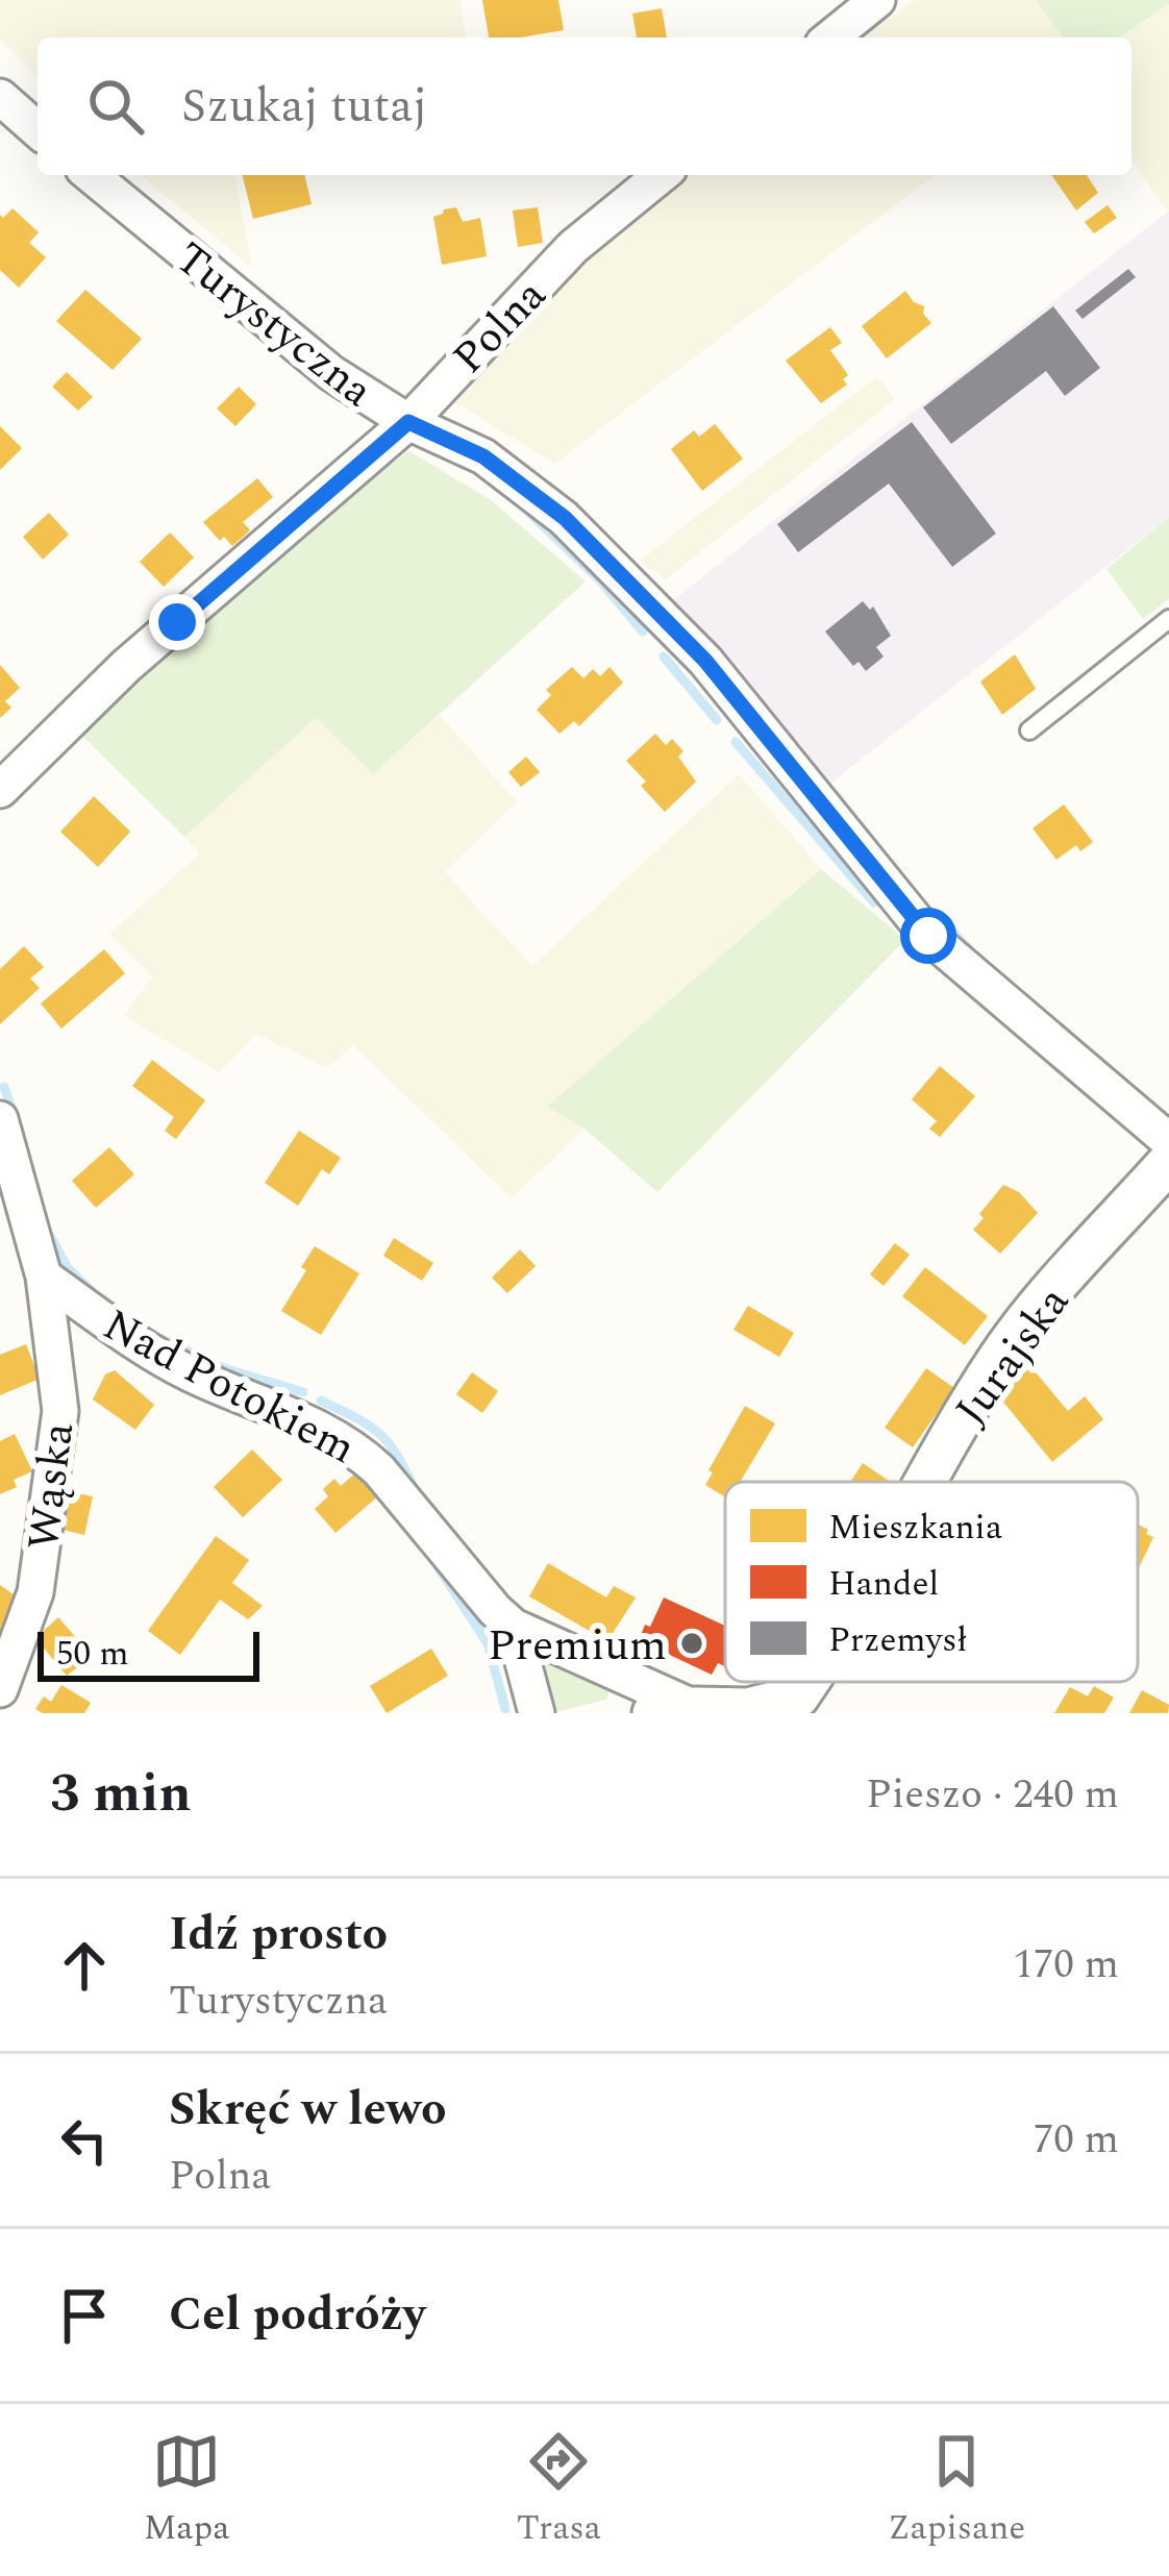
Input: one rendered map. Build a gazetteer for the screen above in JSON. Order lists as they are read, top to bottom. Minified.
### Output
{"streets":{"street":["Turystyczna","Polna","Jurajska","Nad Potokiem","Wąska"]},"crossings":[["Turystyczna","Polna"],["Jurajska","Nad Potokiem"],["Nad Potokiem","Wąska"]],"places":["Premium"],"legend":["Mieszkania","Handel","Przemysł"],"scale_bar":"50 m","page":{"search":"Szukaj tutaj","scale":"50 m","heading":["3 min","Pieszo · 240 m"],"list":[["Idź prosto","Turystyczna","170 m"],["Skręć w lewo","Polna","70 m"],"Cel podróży"],"nav":["Mapa","Trasa","Zapisane"]}}
